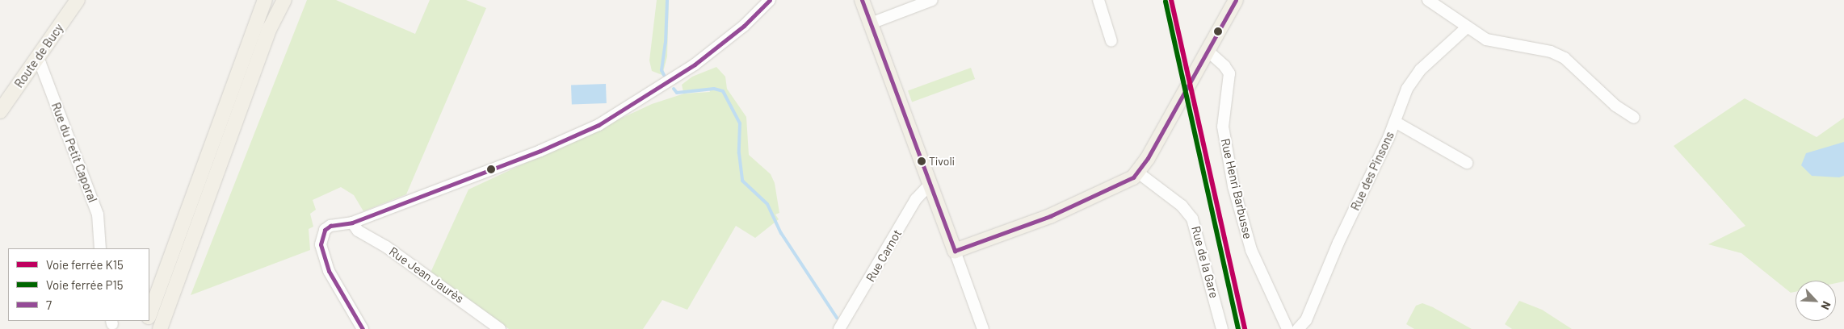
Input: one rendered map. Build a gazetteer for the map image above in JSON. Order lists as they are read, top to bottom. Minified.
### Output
{"streets":{"main road":["Route de Bucy"],"street":["Rue du Petit Caporal","Rue des Pinsons","Rue Henri Barbusse","Rue Carnot","Rue de la Gare","Rue Jean Jaurès"]},"crossings":[["Route de Bucy","Rue du Petit Caporal"]],"places":["Tivoli"],"lines":["rail line K15","transit line 7","rail line P15"],"legend":["Voie ferrée K15","Voie ferrée P15","7"],"north":"bottom right"}
